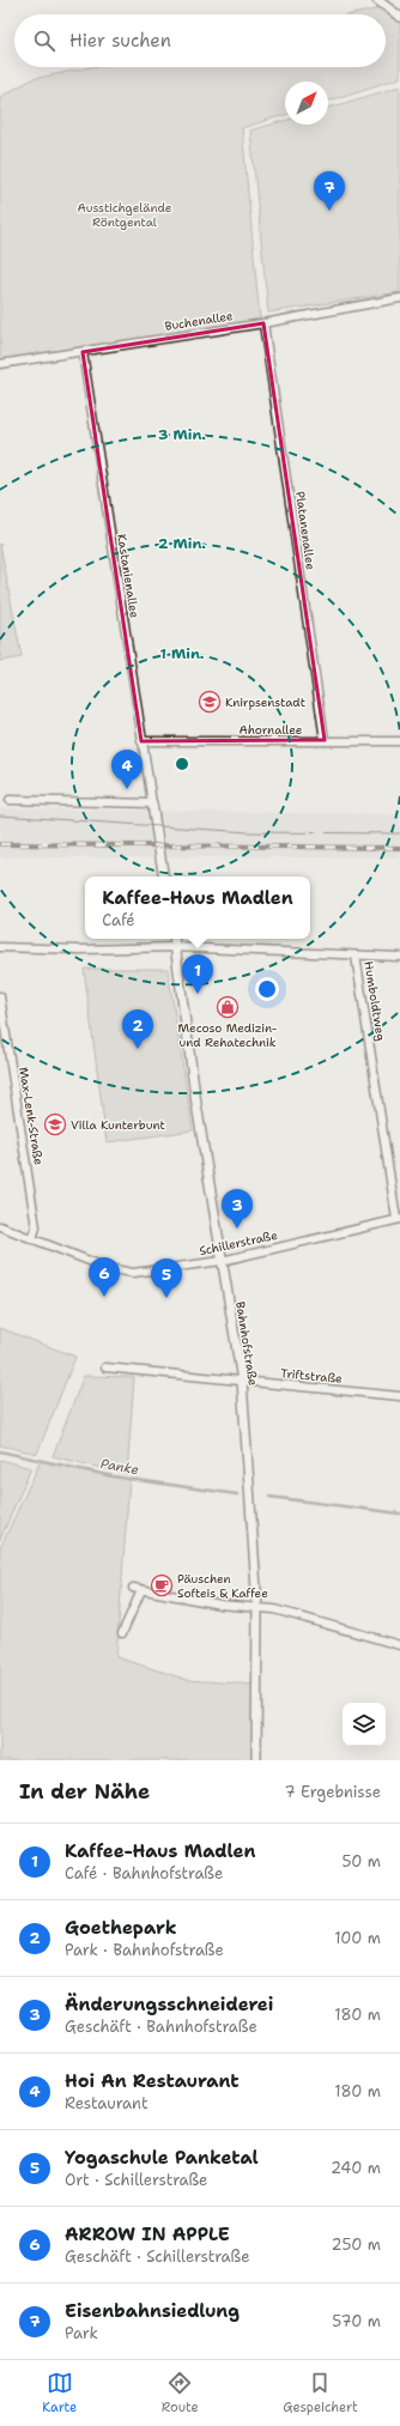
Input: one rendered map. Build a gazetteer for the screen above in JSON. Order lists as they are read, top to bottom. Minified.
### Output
{"streets":{"street":["Buchenallee","Platanenallee","Kastanienallee","Ahornallee","Humboldtweg","Max-Lenk-Straße","Schillerstraße","Bahnhofstraße","Triftstraße"]},"crossings":[["Buchenallee","Platanenallee"],["Buchenallee","Kastanienallee"],["Platanenallee","Ahornallee"],["Kastanienallee","Ahornallee"],["Humboldtweg","Schillerstraße"],["Max-Lenk-Straße","Schillerstraße"],["Schillerstraße","Bahnhofstraße"],["Bahnhofstraße","Triftstraße"]],"water":["Panke"],"parks":["Ausstichgelände Röntgental"],"places":{"school or university":["Knirpsenstadt","Villa Kunterbunt"],"shop":["Mecoso Medizin- und Rehatechnik"],"cafe":["Päuschen Softeis & Kaffee"]},"north":"top right","page":{"search":"Hier suchen","pins":["7","4","1","2","3","6","5"],"popup":["Kaffee-Haus Madlen","Café"],"heading":["In der Nähe","7 Ergebnisse"],"list":[{"mark":"1","name":"Kaffee-Haus Madlen","note":"Café · Bahnhofstraße","value":"50 m"},{"mark":"2","name":"Goethepark","note":"Park · Bahnhofstraße","value":"100 m"},{"mark":"3","name":"Änderungsschneiderei","note":"Geschäft · Bahnhofstraße","value":"180 m"},{"mark":"4","name":"Hoi An Restaurant","note":"Restaurant","value":"180 m"},{"mark":"5","name":"Yogaschule Panketal","note":"Ort · Schillerstraße","value":"240 m"},{"mark":"6","name":"ARROW IN APPLE","note":"Geschäft · Schillerstraße","value":"250 m"},{"mark":"7","name":"Eisenbahnsiedlung","note":"Park","value":"570 m"}],"nav":["Karte","Route","Gespeichert"]},"rings":["3 Min.","2 Min.","1 Min."]}
